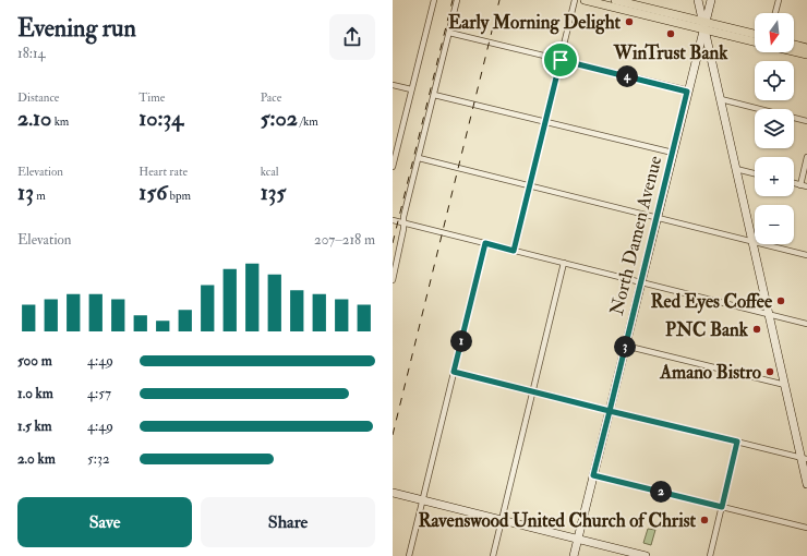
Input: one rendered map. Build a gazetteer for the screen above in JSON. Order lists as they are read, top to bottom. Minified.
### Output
{"streets":{"main road":["North Damen Avenue"]},"places":["Early Morning Delight","WinTrust Bank","Red Eyes Coffee","PNC Bank","Amano Bistro","Ravenswood United Church of Christ"],"north":"bottom","page":{"heading":["Evening run","18:14"],"map_buttons":["+","−"],"pins":["4","1","3","2"],"stats":[["Distance","2.10 km"],["Time","10:34"],["Pace","5:02 /km"],["Elevation","13 m"],["Heart rate","156 bpm"],["kcal","135"]],"chart":["Elevation","207–218 m"],"list":[{"name":"500 m","note":"4:49"},{"name":"1.0 km","note":"4:57"},{"name":"1.5 km","note":"4:49"},{"name":"2.0 km","note":"5:32"}],"buttons":["Save","Share"]}}
